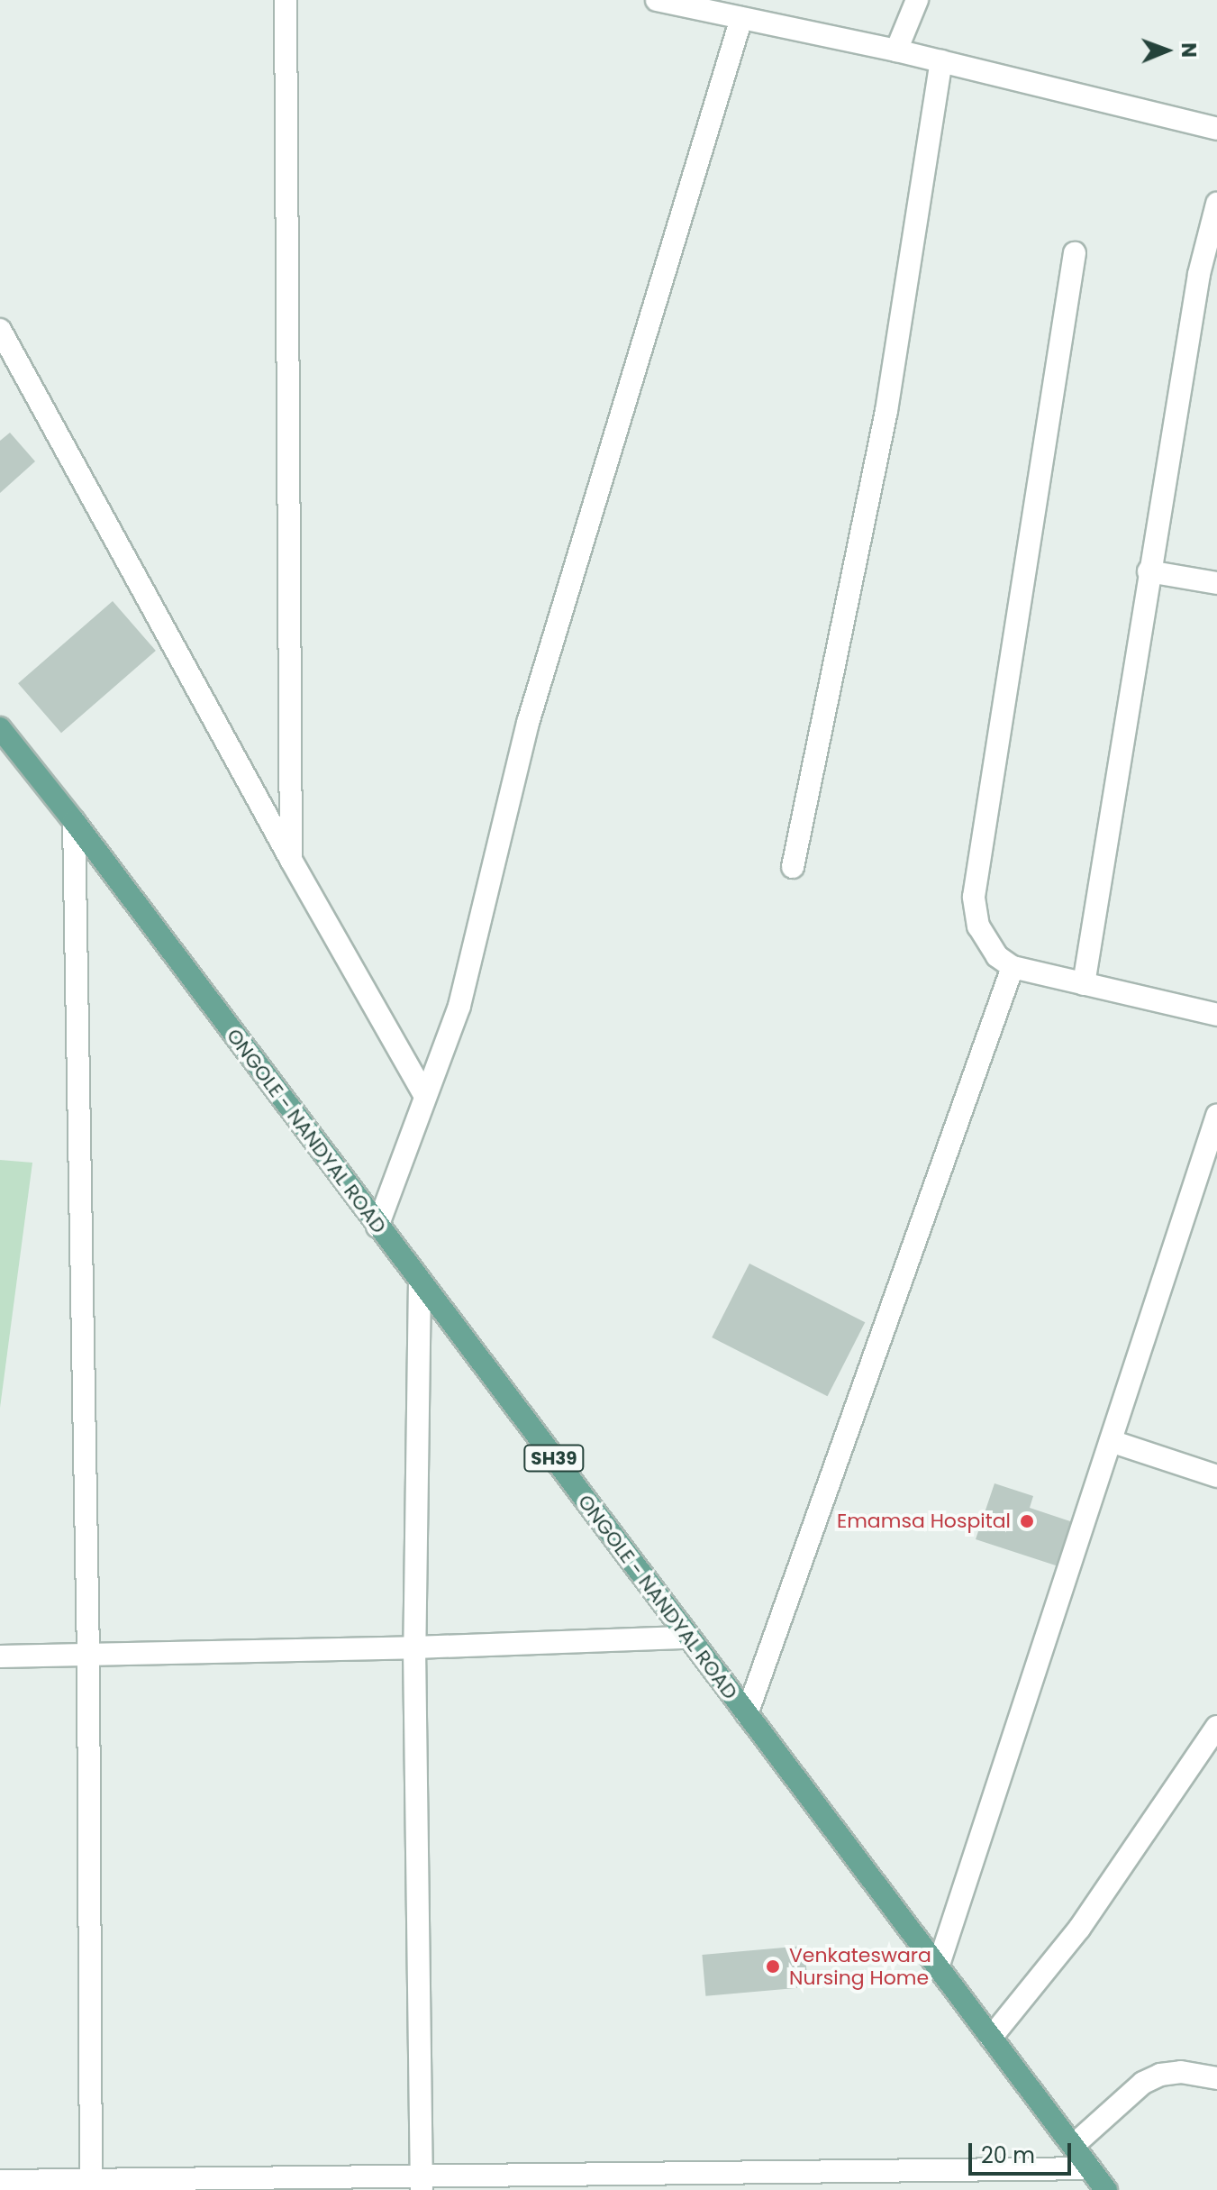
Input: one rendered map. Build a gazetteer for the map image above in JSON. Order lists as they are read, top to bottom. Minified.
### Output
{"streets":{"main road":["ONGOLE - NANDYAL ROAD","SH39"]},"places":["Emamsa Hospital","Venkateswara Nursing Home"],"scale_bar":"20 m","north":"right"}
